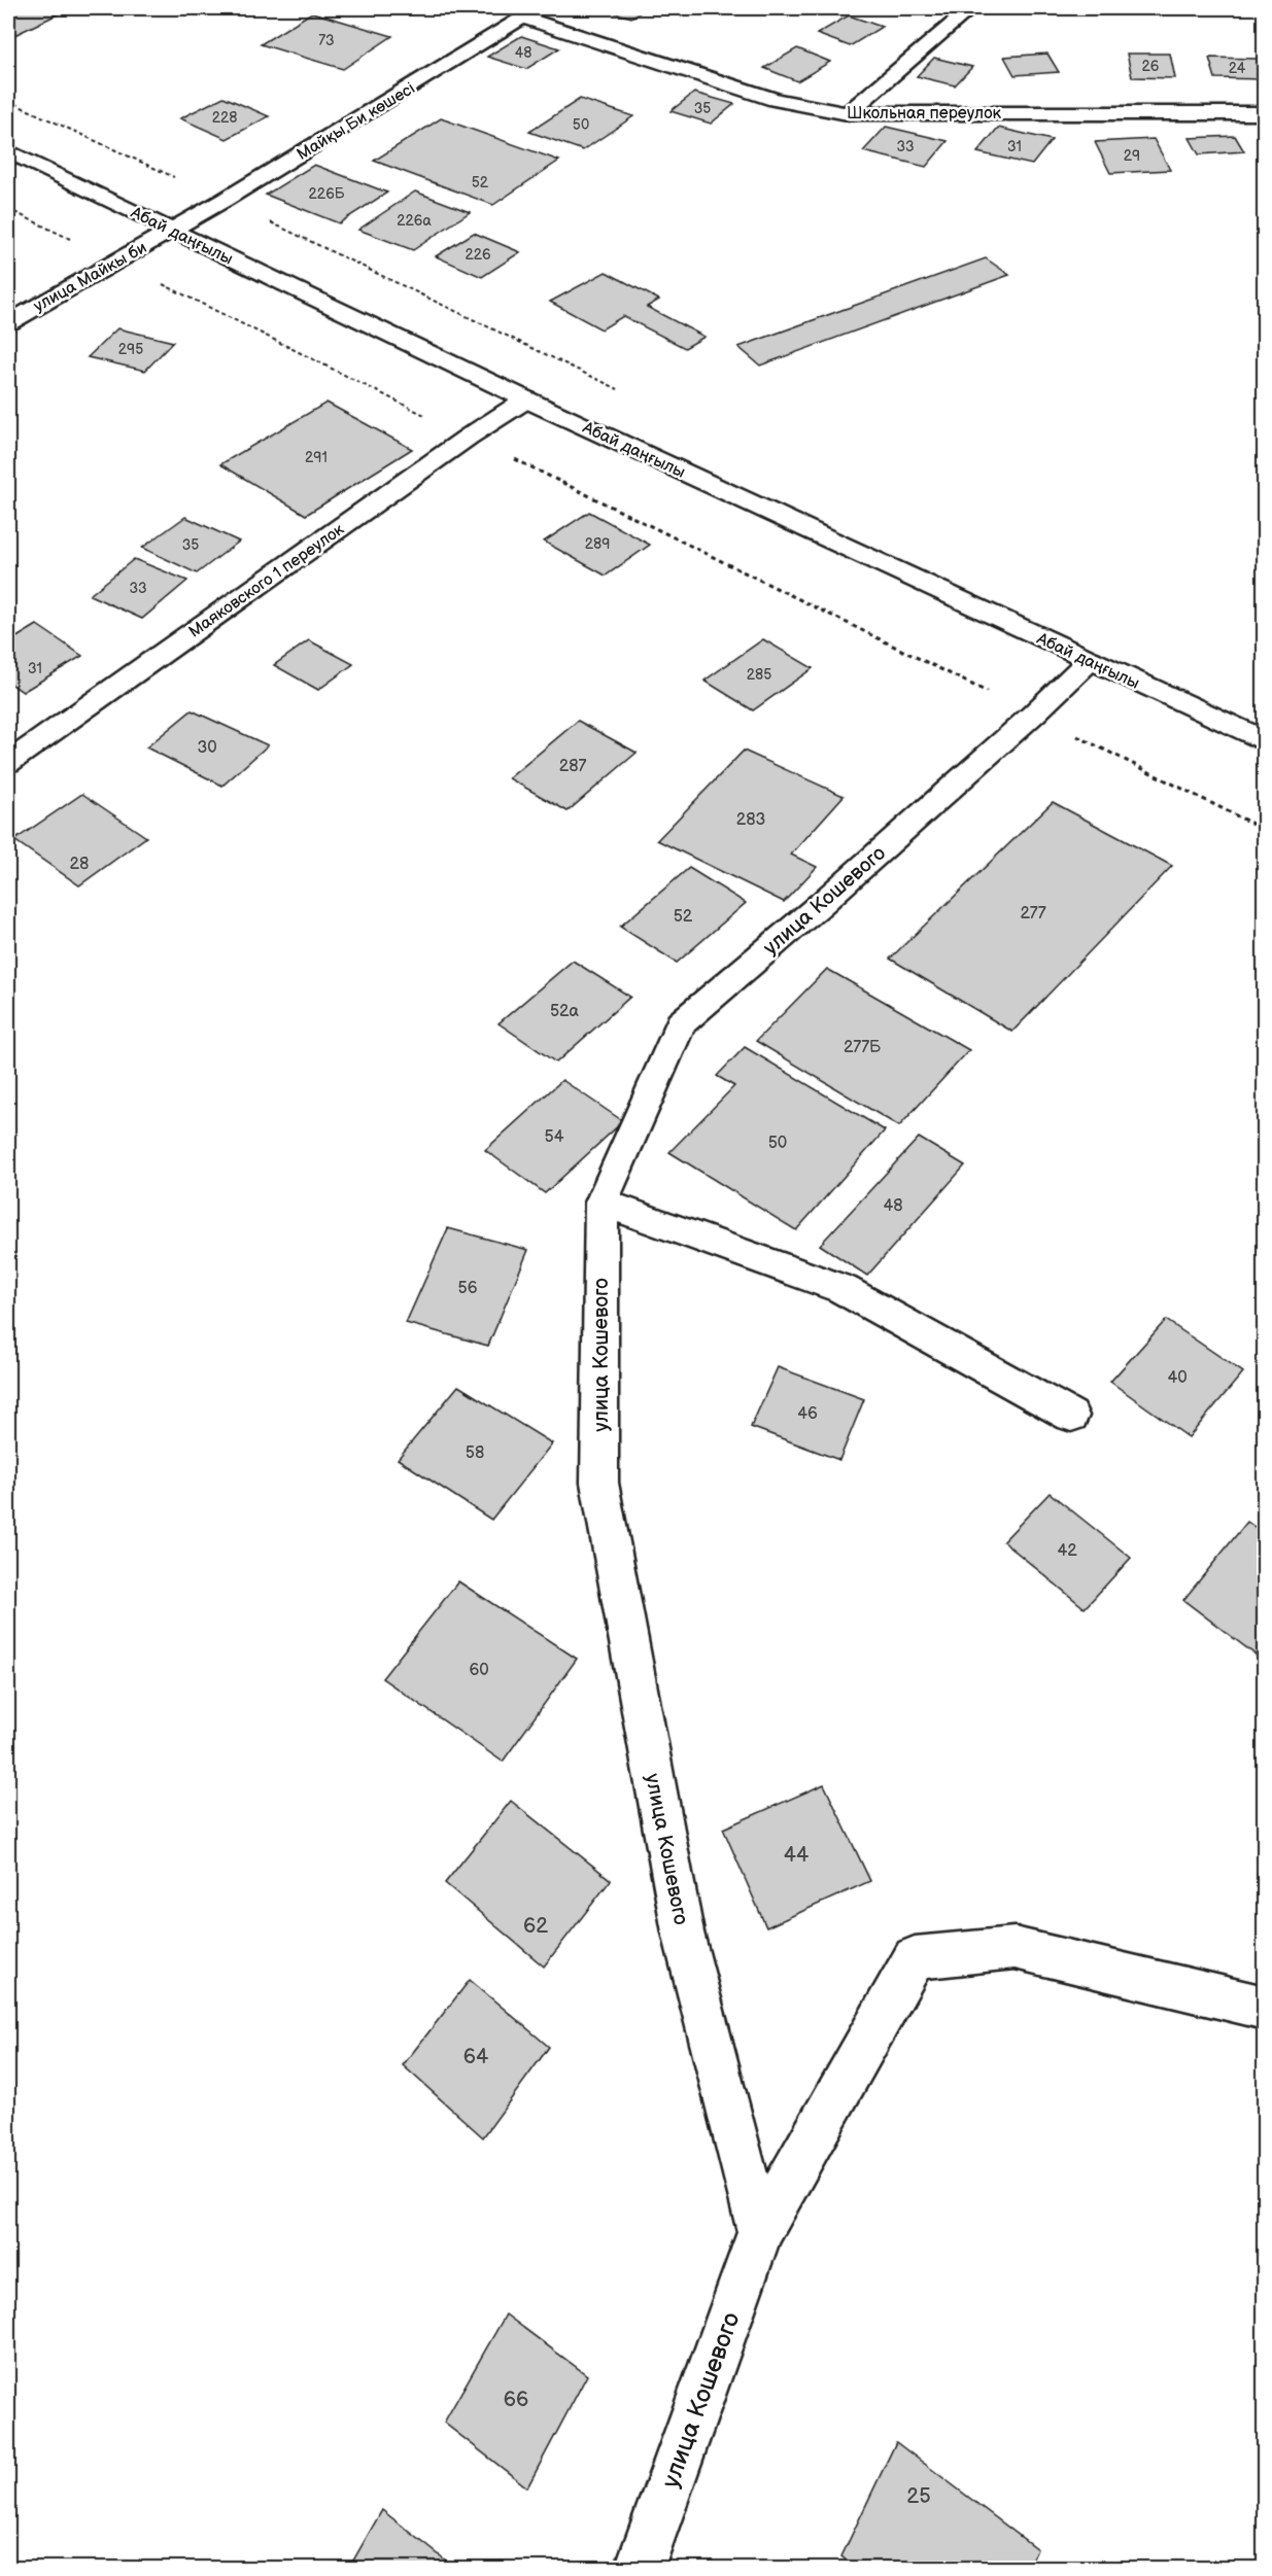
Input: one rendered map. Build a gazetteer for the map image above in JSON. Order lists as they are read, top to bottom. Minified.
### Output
{"streets":{"street":["Школьная переулок","Майқы Би көшесі","Абай даңғылы","улица Майкы би","Маяковского 1 переулок","улица Кошевого"]},"crossings":[["Школьная переулок","Майқы Би көшесі"],["Майқы Би көшесі","Абай даңғылы"],["Майқы Би көшесі","улица Майкы би"],["Абай даңғылы","улица Майкы би"],["Абай даңғылы","Маяковского 1 переулок"],["Абай даңғылы","улица Кошевого"]],"house_numbers":["73","48","26","24","35","228","50","33","31","29","52","226Б","226а","226","295","291","289","35","33","31","285","30","287","283","28","277","52","52а","277Б","54","50","48","56","40","46","58","42","60","44","62","64","66","25"]}
